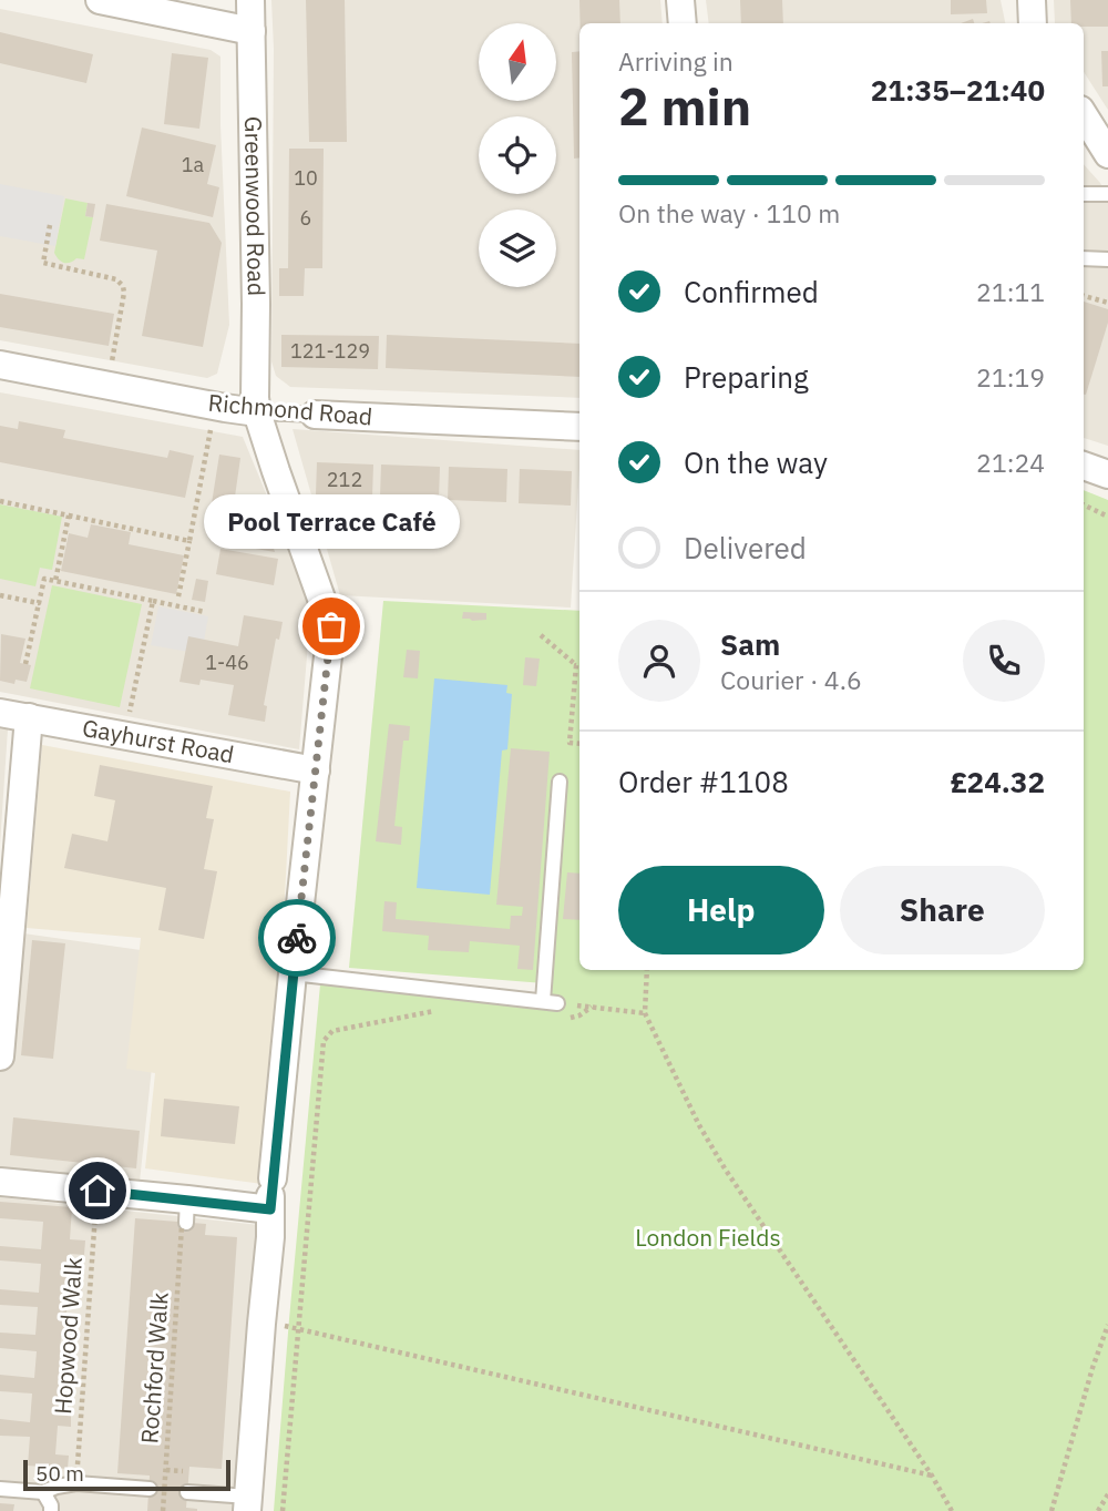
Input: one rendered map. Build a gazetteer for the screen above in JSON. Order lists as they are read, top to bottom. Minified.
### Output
{"streets":{"street":["Greenwood Road","Richmond Road","Gayhurst Road"],"path":["Hopwood Walk","Rochford Walk"]},"crossings":[["Greenwood Road","Richmond Road"],["Greenwood Road","Gayhurst Road"]],"parks":["London Fields"],"places":["Pool Terrace Café"],"house_numbers":["1a","10","6","121-129","212","1-46"],"scale_bar":"50 m","north":"top","page":{"heading":["2 min","Arriving in","21:35–21:40"],"panel":["Sam","Courier · 4.6","Order #1108","£24.32"],"bar":"On the way · 110 m","list":[["Confirmed","21:11"],["Preparing","21:19"],["On the way","21:24"],"Delivered"],"bubble":"Pool Terrace Café","buttons":["Help","Share"],"scale":"50 m"}}
